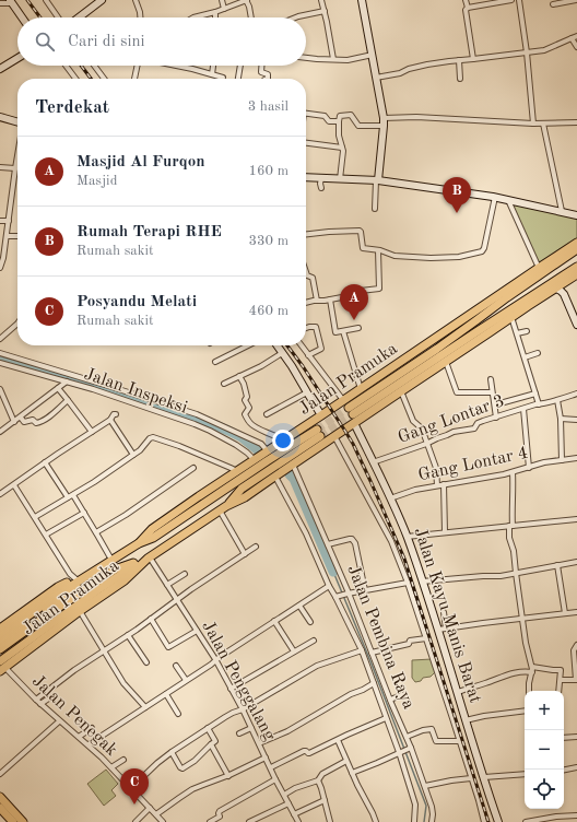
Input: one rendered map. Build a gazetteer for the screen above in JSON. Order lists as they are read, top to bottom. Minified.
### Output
{"streets":{"main road":["Jalan Pramuka"],"street":["Jalan Inspeksi","Gang Lontar 3","Gang Lontar 4","Jalan Kayu Manis Barat","Jalan Pembina Raya","Jalan Penggalang","Jalan Penegak"]},"crossings":[["Jalan Pramuka","Jalan Inspeksi"],["Jalan Pramuka","Jalan Kayu Manis Barat"],["Jalan Pramuka","Jalan Pembina Raya"],["Jalan Pramuka","Jalan Penggalang"],["Jalan Pramuka","Jalan Penegak"],["Gang Lontar 3","Jalan Kayu Manis Barat"],["Gang Lontar 4","Jalan Kayu Manis Barat"]],"page":{"search":"Cari di sini","heading":["Terdekat","3 hasil"],"list":[{"mark":"A","name":"Masjid Al Furqon","note":"Masjid","value":"160 m"},{"mark":"B","name":"Rumah Terapi RHE","note":"Rumah sakit","value":"330 m"},{"mark":"C","name":"Posyandu Melati","note":"Rumah sakit","value":"460 m"}],"pins":["B","A","C"],"map_buttons":["+","−"]}}
